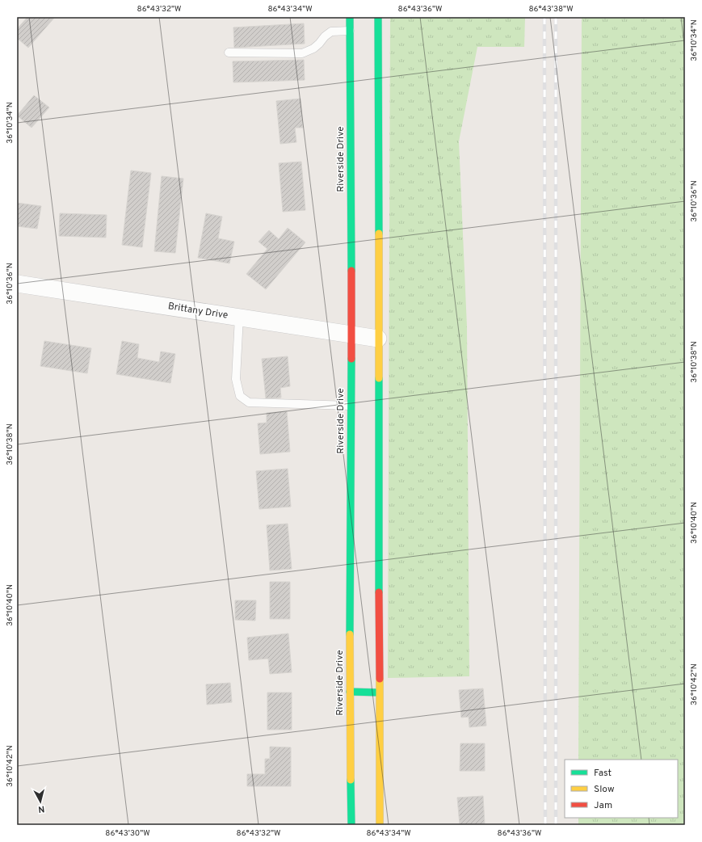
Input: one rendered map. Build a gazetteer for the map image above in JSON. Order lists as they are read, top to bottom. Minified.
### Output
{"streets":{"street":["Riverside Drive","Brittany Drive"]},"crossings":[["Riverside Drive","Brittany Drive"]],"legend":["Fast","Slow","Jam"],"north":"bottom","coordinates":["86°43'32\"W","86°43'34\"W","86°43'36\"W","86°43'38\"W","36°10'34\"N","36°10'36\"N","36°10'38\"N","36°10'40\"N","36°10'42\"N","86°43'30\"W"]}
